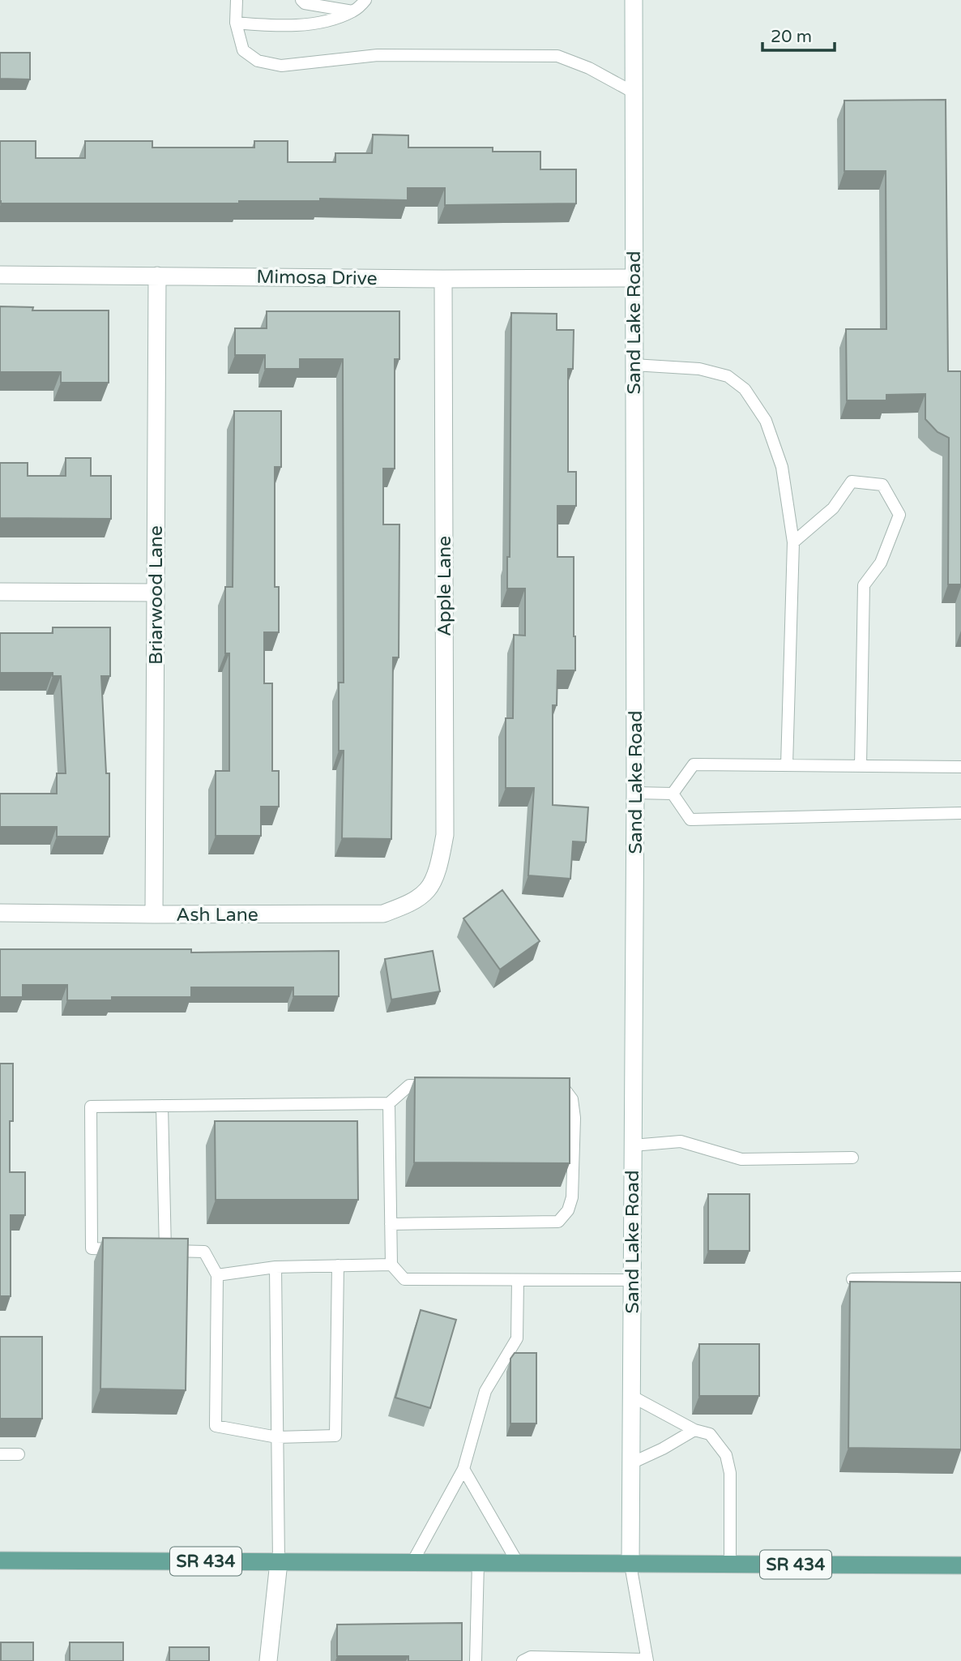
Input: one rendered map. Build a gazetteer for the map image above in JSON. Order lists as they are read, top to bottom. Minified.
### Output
{"streets":{"main road":["SR 434"],"street":["Mimosa Drive","Sand Lake Road","Apple Lane","Briarwood Lane","Ash Lane"]},"crossings":[["Mimosa Drive","Sand Lake Road"],["Mimosa Drive","Apple Lane"],["Mimosa Drive","Briarwood Lane"],["Sand Lake Road","SR 434"],["Apple Lane","Ash Lane"],["Briarwood Lane","Ash Lane"]],"scale_bar":"20 m"}
